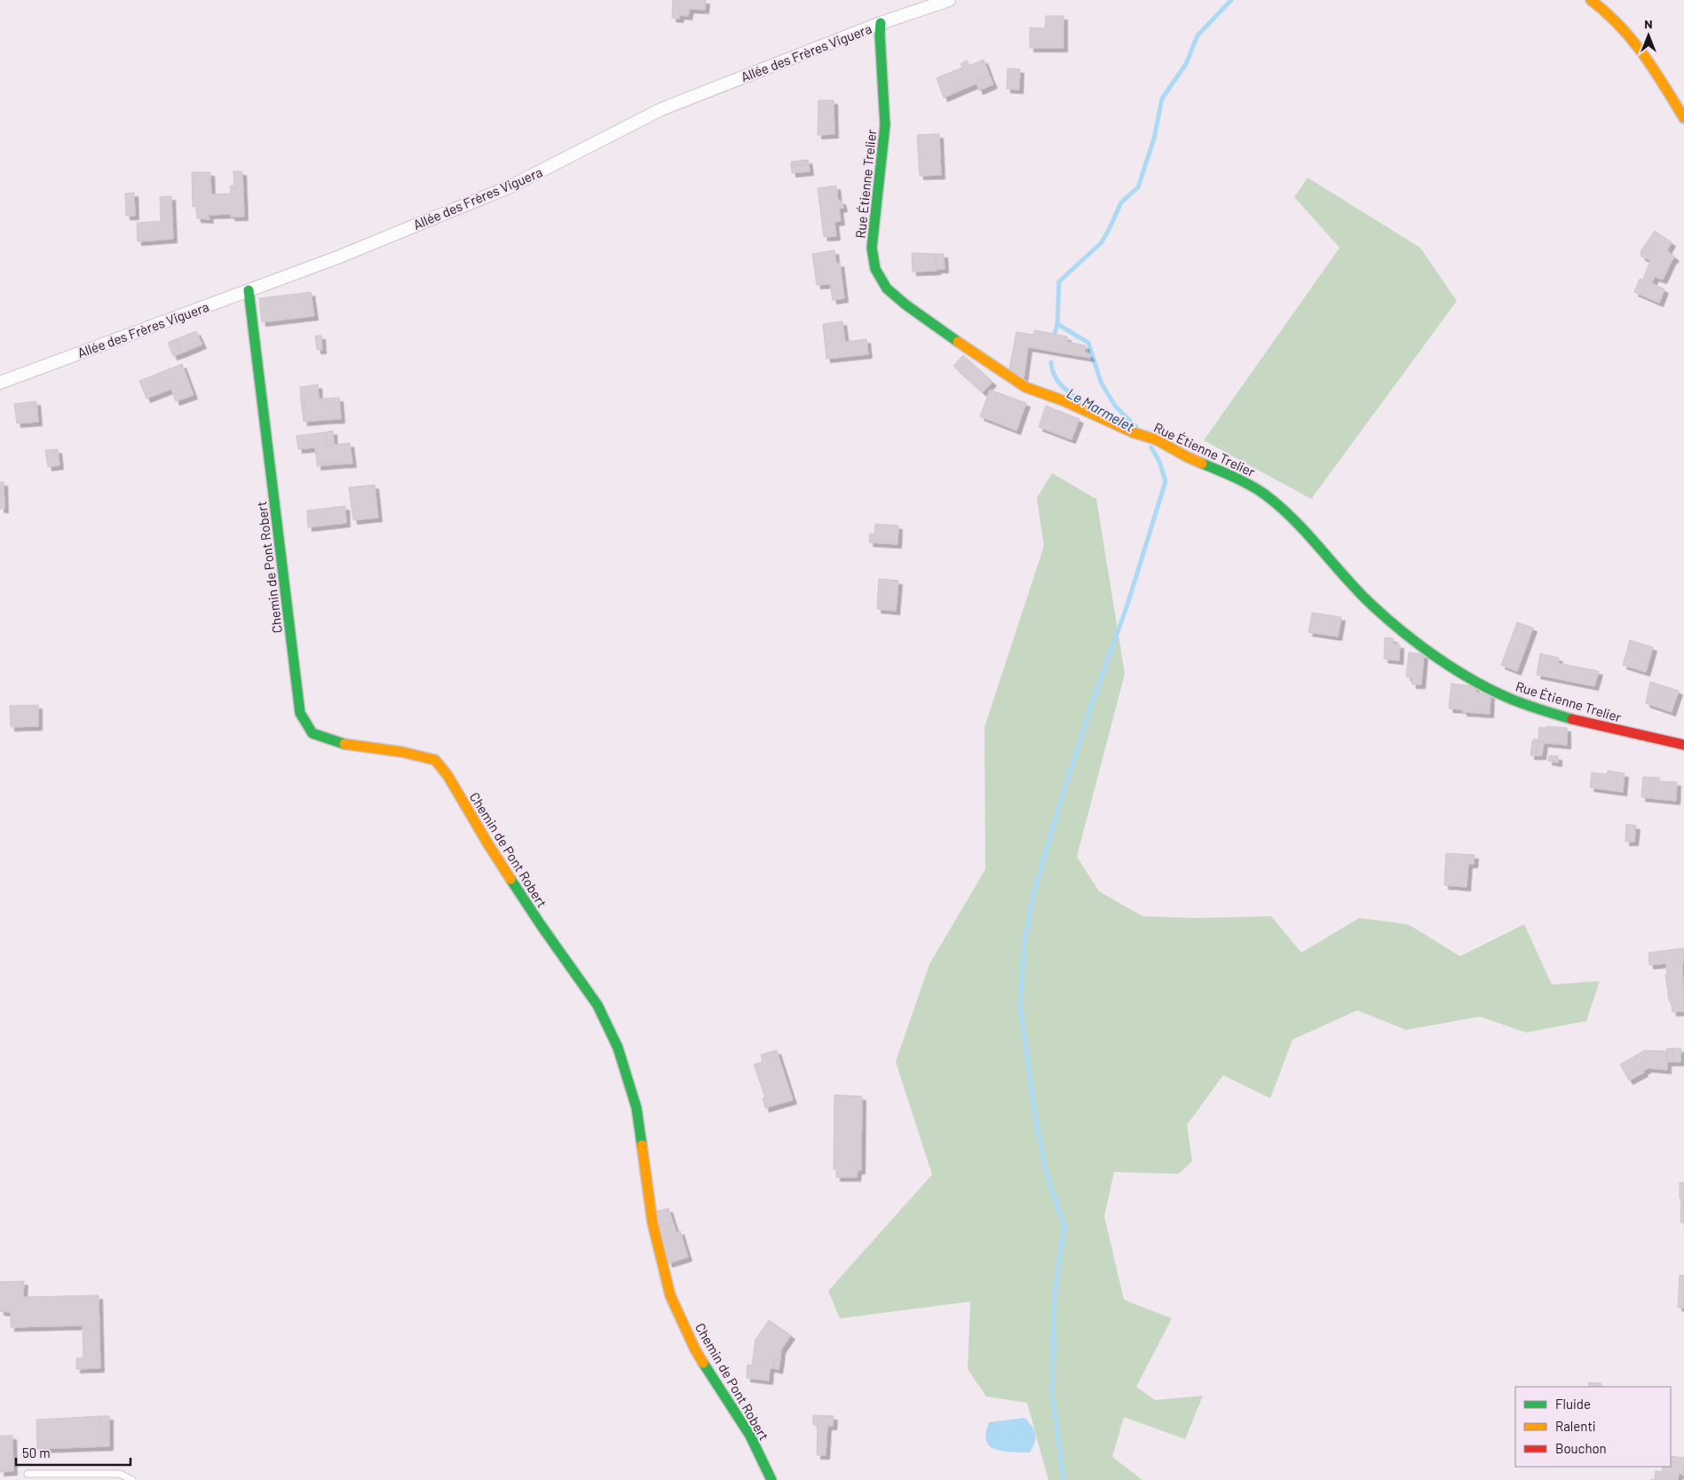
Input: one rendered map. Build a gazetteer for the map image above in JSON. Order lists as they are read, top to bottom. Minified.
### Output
{"streets":{"street":["Allée des Frères Viguera","Rue Étienne Trelier","Chemin de Pont Robert"]},"crossings":[["Allée des Frères Viguera","Rue Étienne Trelier"],["Allée des Frères Viguera","Chemin de Pont Robert"]],"water":["Le Marmelet"],"legend":["Fluide","Ralenti","Bouchon"],"scale_bar":"50 m","north":"top"}
